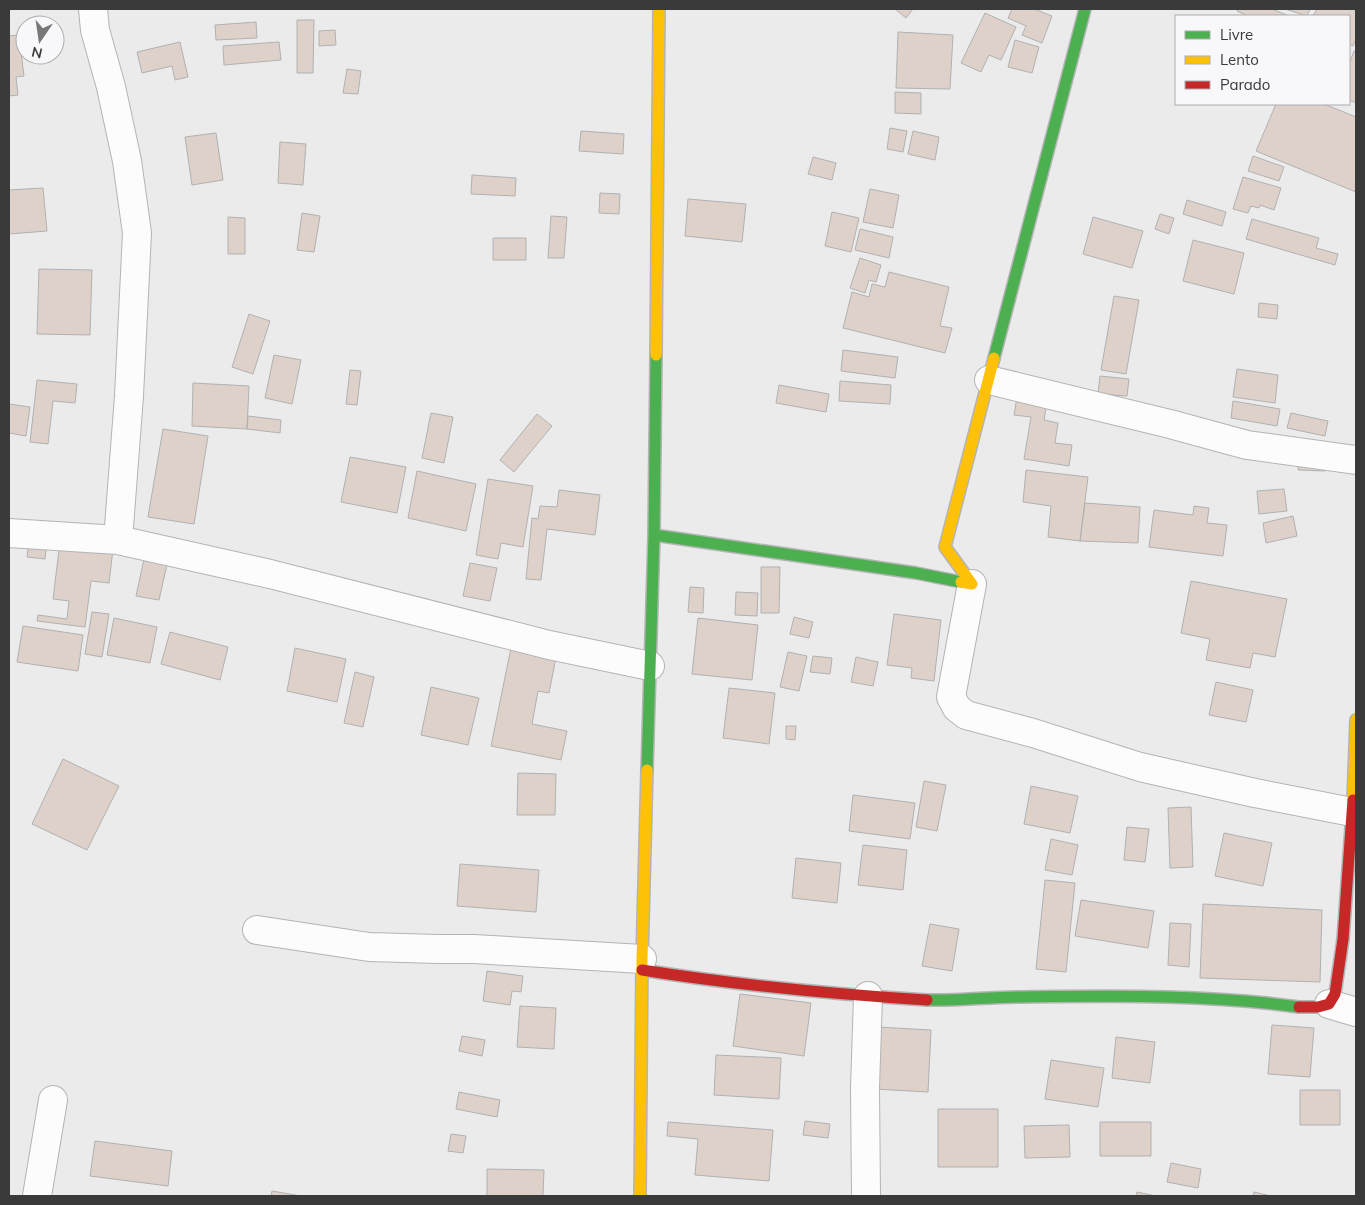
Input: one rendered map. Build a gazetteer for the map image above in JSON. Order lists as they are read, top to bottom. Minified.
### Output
{"legend":["Livre","Lento","Parado"],"north":"bottom"}
